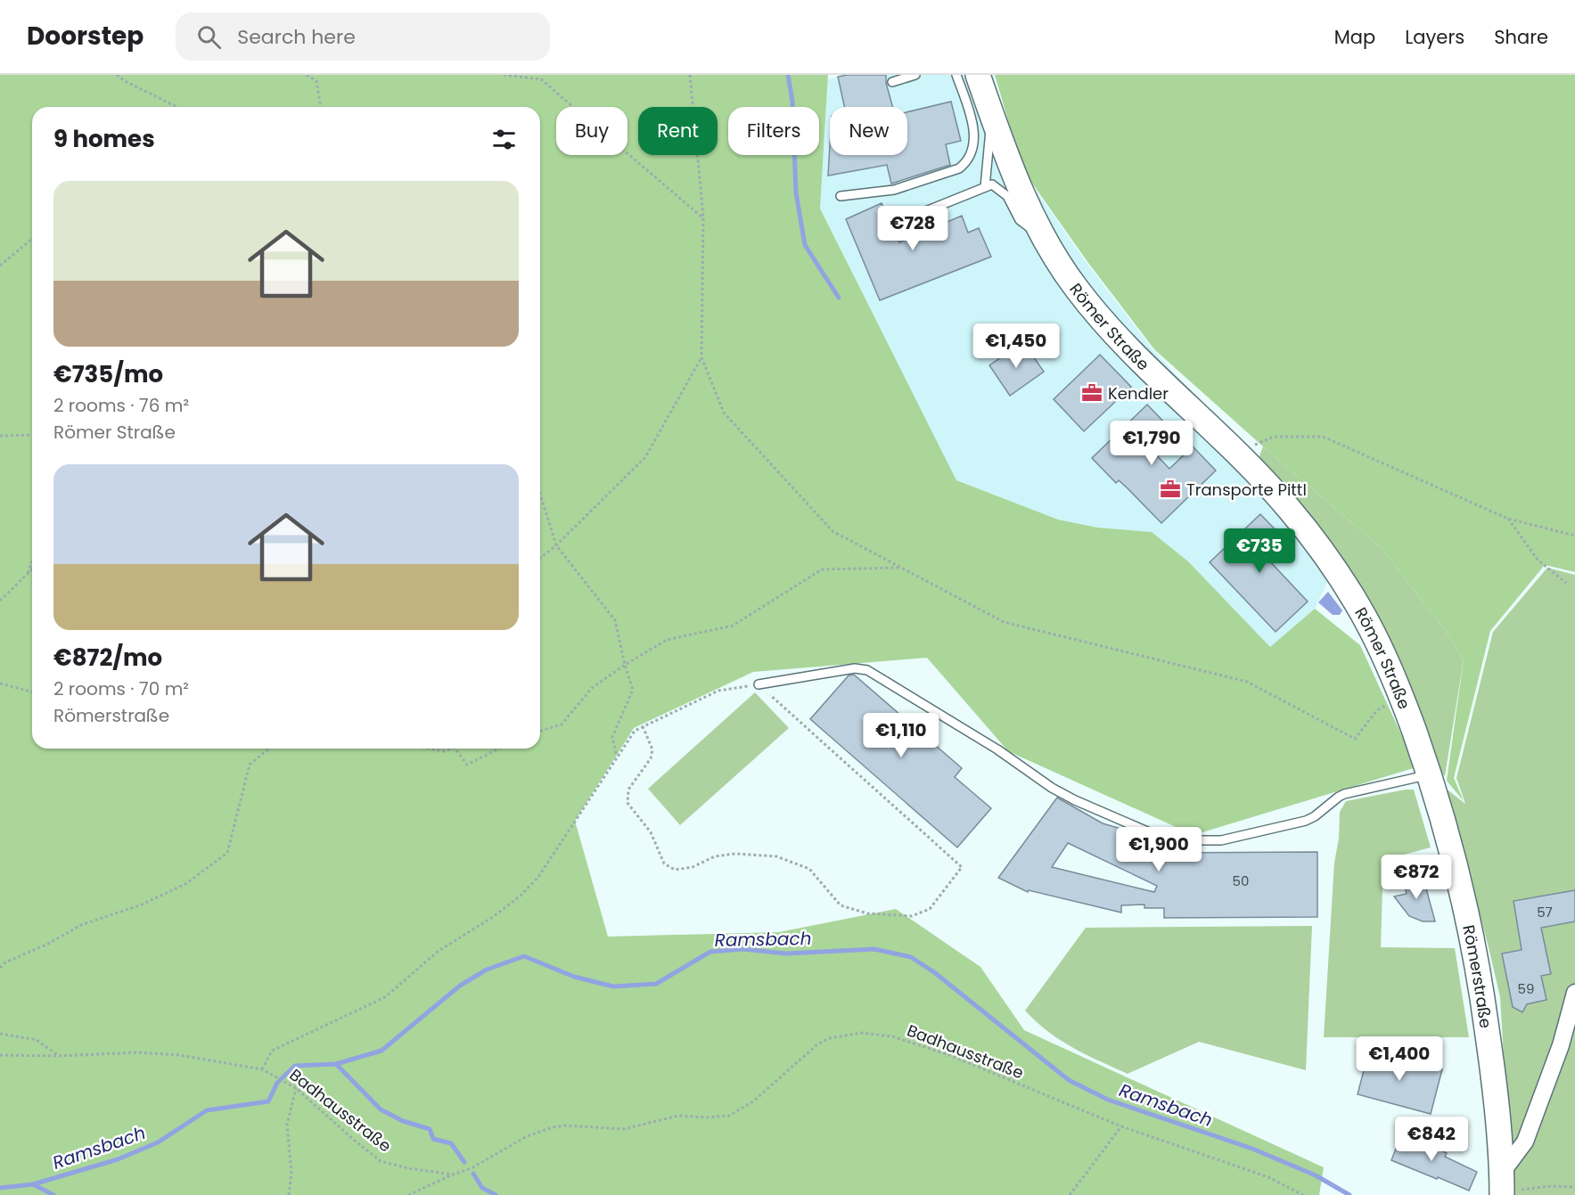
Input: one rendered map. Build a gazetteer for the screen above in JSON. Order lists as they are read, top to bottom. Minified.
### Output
{"streets":{"main road":["Römer Straße","Römerstraße"],"path":["Badhausstraße"]},"crossings":[["Römer Straße","Römerstraße"]],"water":["Ramsbach"],"places":{"office":["Kendler","Transporte Pittl"]},"house_numbers":["50","57","59"],"page":{"header":"Doorstep","search":"Search here","nav":["Map","Layers","Share"],"chip":["Buy","Rent","Filters","New"],"heading":"9 homes","list":[{"name":"€735/mo","note":"2 rooms · 76 m² · Römer Straße"},{"name":"€872/mo","note":"2 rooms · 70 m² · Römerstraße"}],"price":["€728","€1,450","€1,790","€735","€1,110","€1,900","€872","€1,400","€842"]}}
